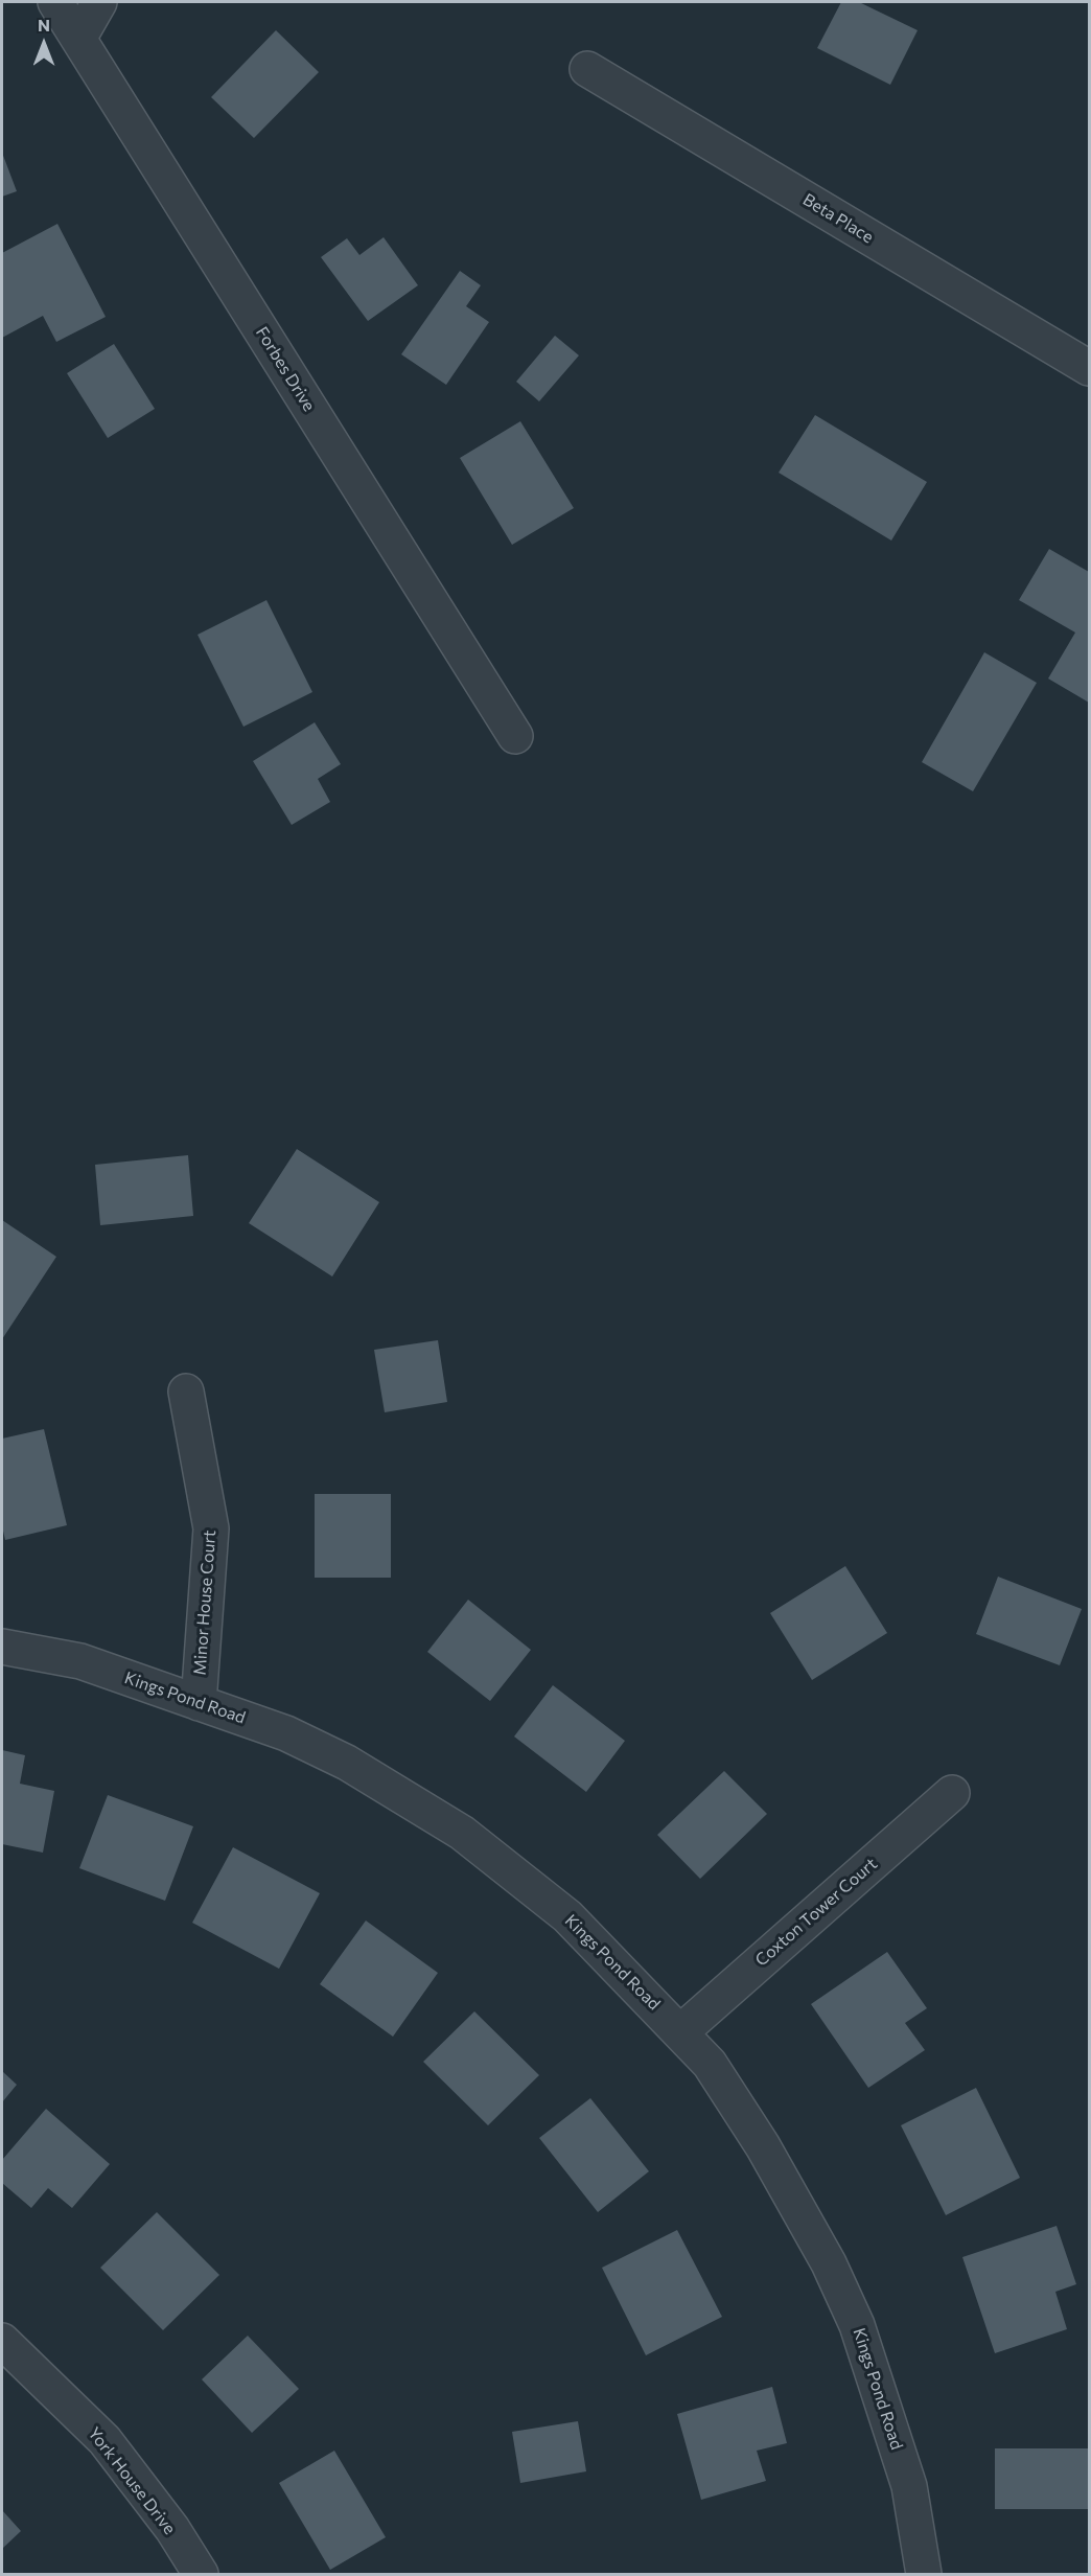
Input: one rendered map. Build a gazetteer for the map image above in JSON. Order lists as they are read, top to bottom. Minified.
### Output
{"streets":{"street":["Beta Place","Forbes Drive","Minor House Court","Kings Pond Road","Coxton Tower Court","York House Drive"]},"crossings":[["Minor House Court","Kings Pond Road"],["Kings Pond Road","Coxton Tower Court"]],"north":"top"}
